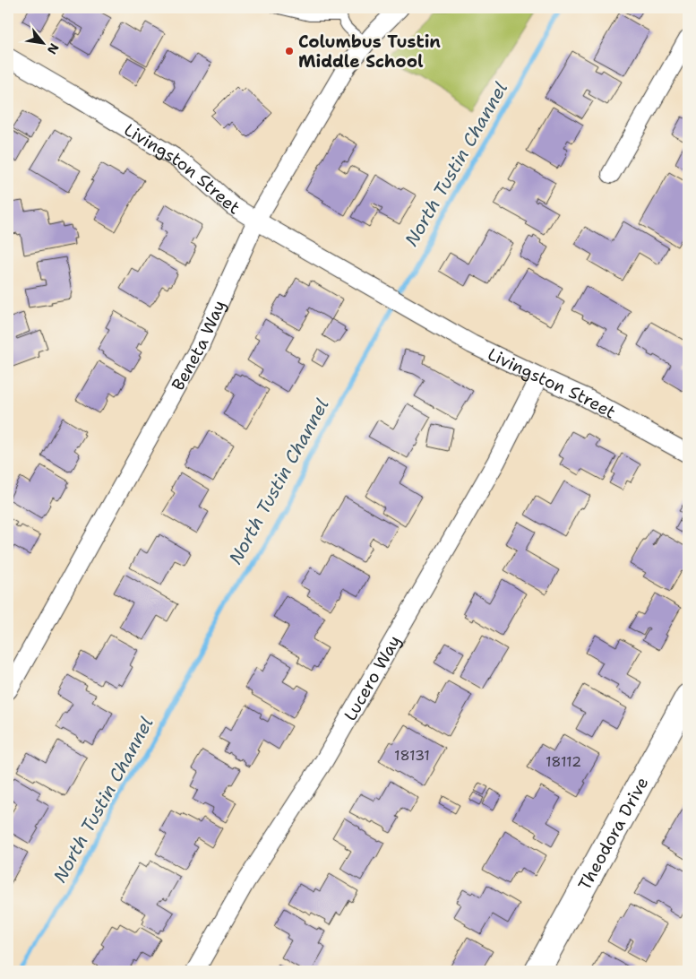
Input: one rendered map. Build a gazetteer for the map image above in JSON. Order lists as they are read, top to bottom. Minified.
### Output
{"streets":{"street":["Livingston Street","Beneta Way","Lucero Way","Theodora Drive"]},"crossings":[["Livingston Street","Beneta Way"],["Livingston Street","Lucero Way"]],"water":["North Tustin Channel"],"places":["Columbus Tustin Middle School"],"house_numbers":["18131","18112"],"north":"bottom right"}
